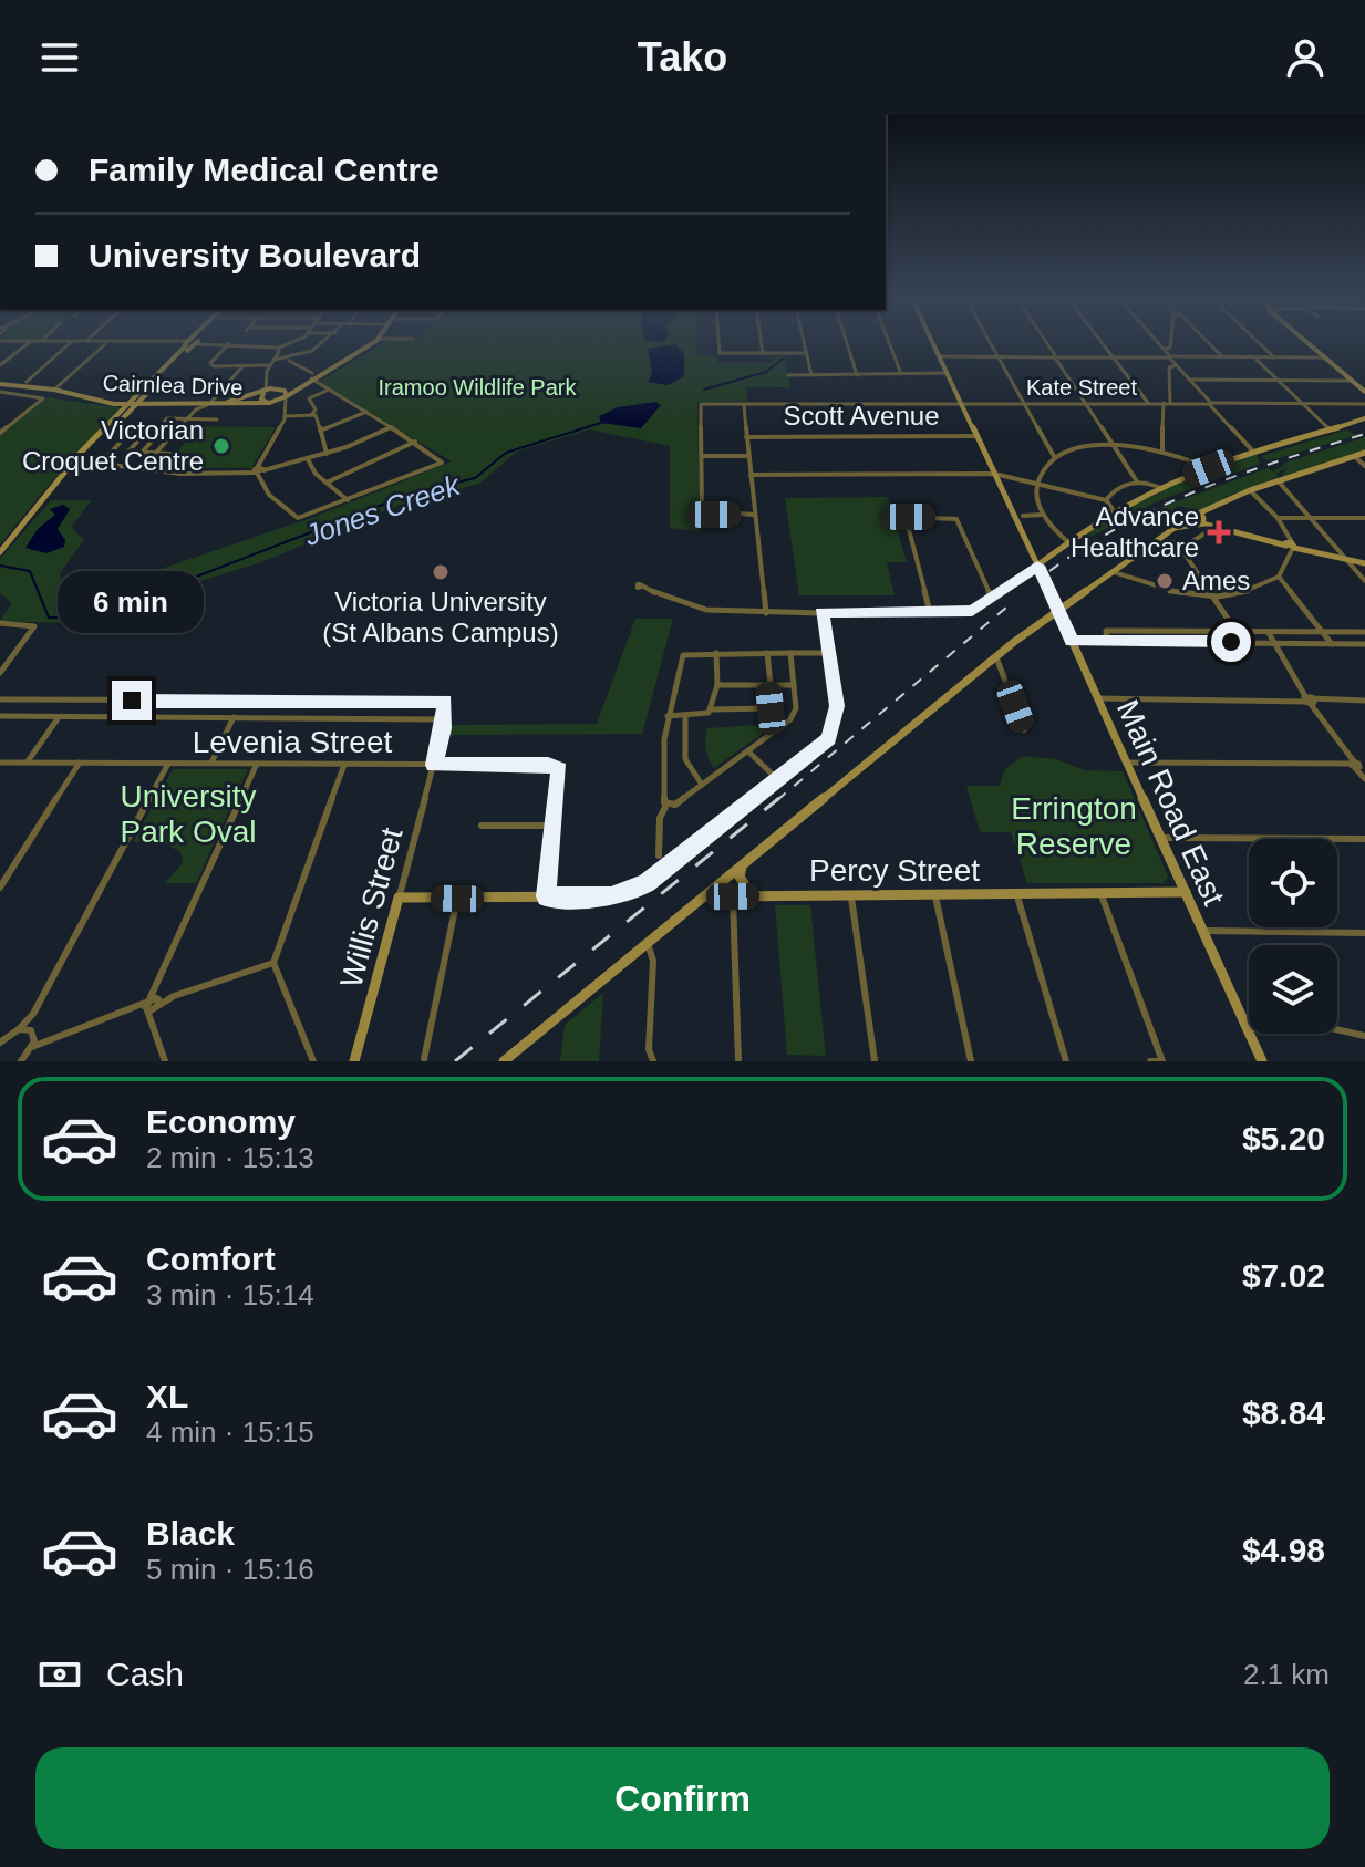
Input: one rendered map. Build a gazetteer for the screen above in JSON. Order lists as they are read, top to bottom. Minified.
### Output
{"streets":{"street":["Cairnlea Drive","Kate Street","Scott Avenue","Levenia Street","Main Road East","Percy Street","Willis Street"]},"crossings":[["Kate Street","Main Road East"],["Scott Avenue","Main Road East"],["Levenia Street","Willis Street"],["Main Road East","Percy Street"]],"water":["Jones Creek"],"parks":["Iramoo Wildlife Park","University Park Oval","Errington Reserve"],"places":{"other":["Victorian Croquet Centre","Victoria University (St Albans Campus)","Ames"],"health":["Advance Healthcare"]},"page":{"header":"Tako","banner":["Family Medical Centre","University Boulevard"],"bubble":"6 min","list":[{"name":"Economy","note":"2 min · 15:13","value":"$5.20"},{"name":"Comfort","note":"3 min · 15:14","value":"$7.02"},{"name":"XL","note":"4 min · 15:15","value":"$8.84"},{"name":"Black","note":"5 min · 15:16","value":"$4.98"}],"pay":["Cash","2.1 km"],"buttons":"Confirm"}}
